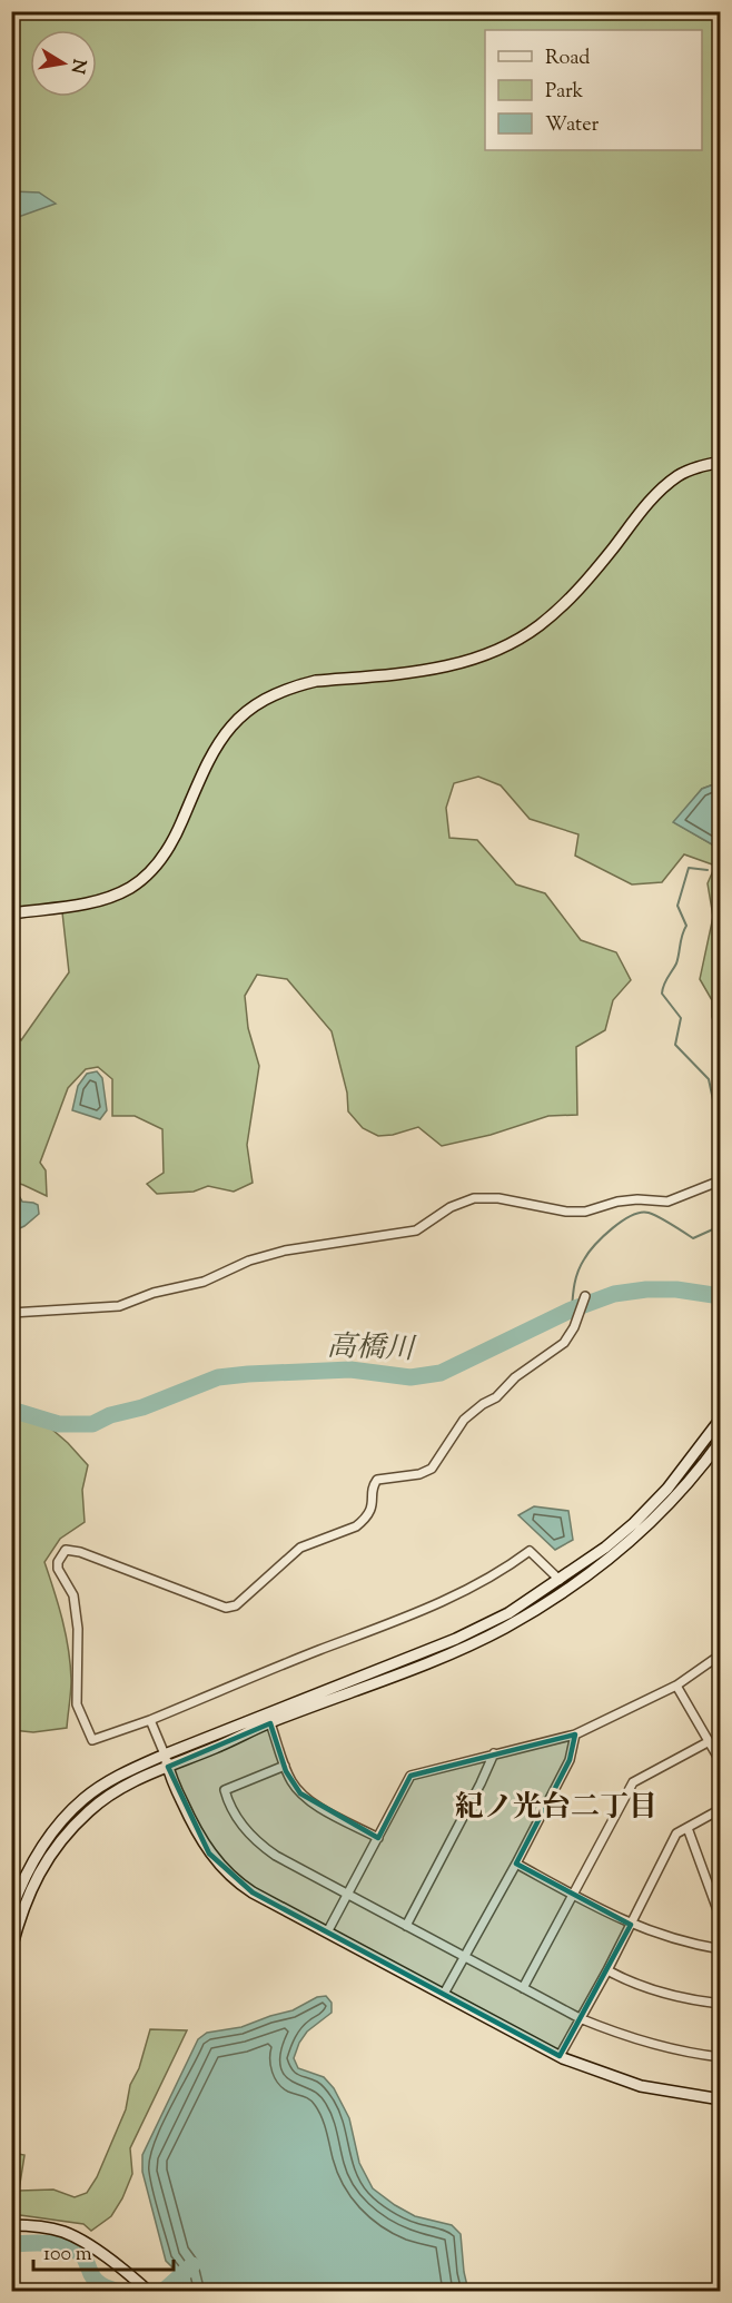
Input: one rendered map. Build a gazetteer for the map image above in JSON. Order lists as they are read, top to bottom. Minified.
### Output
{"districts":["紀ノ光台二丁目"],"water":["高橋川"],"legend":["Road","Park","Water"],"scale_bar":"100 m","north":"right"}
